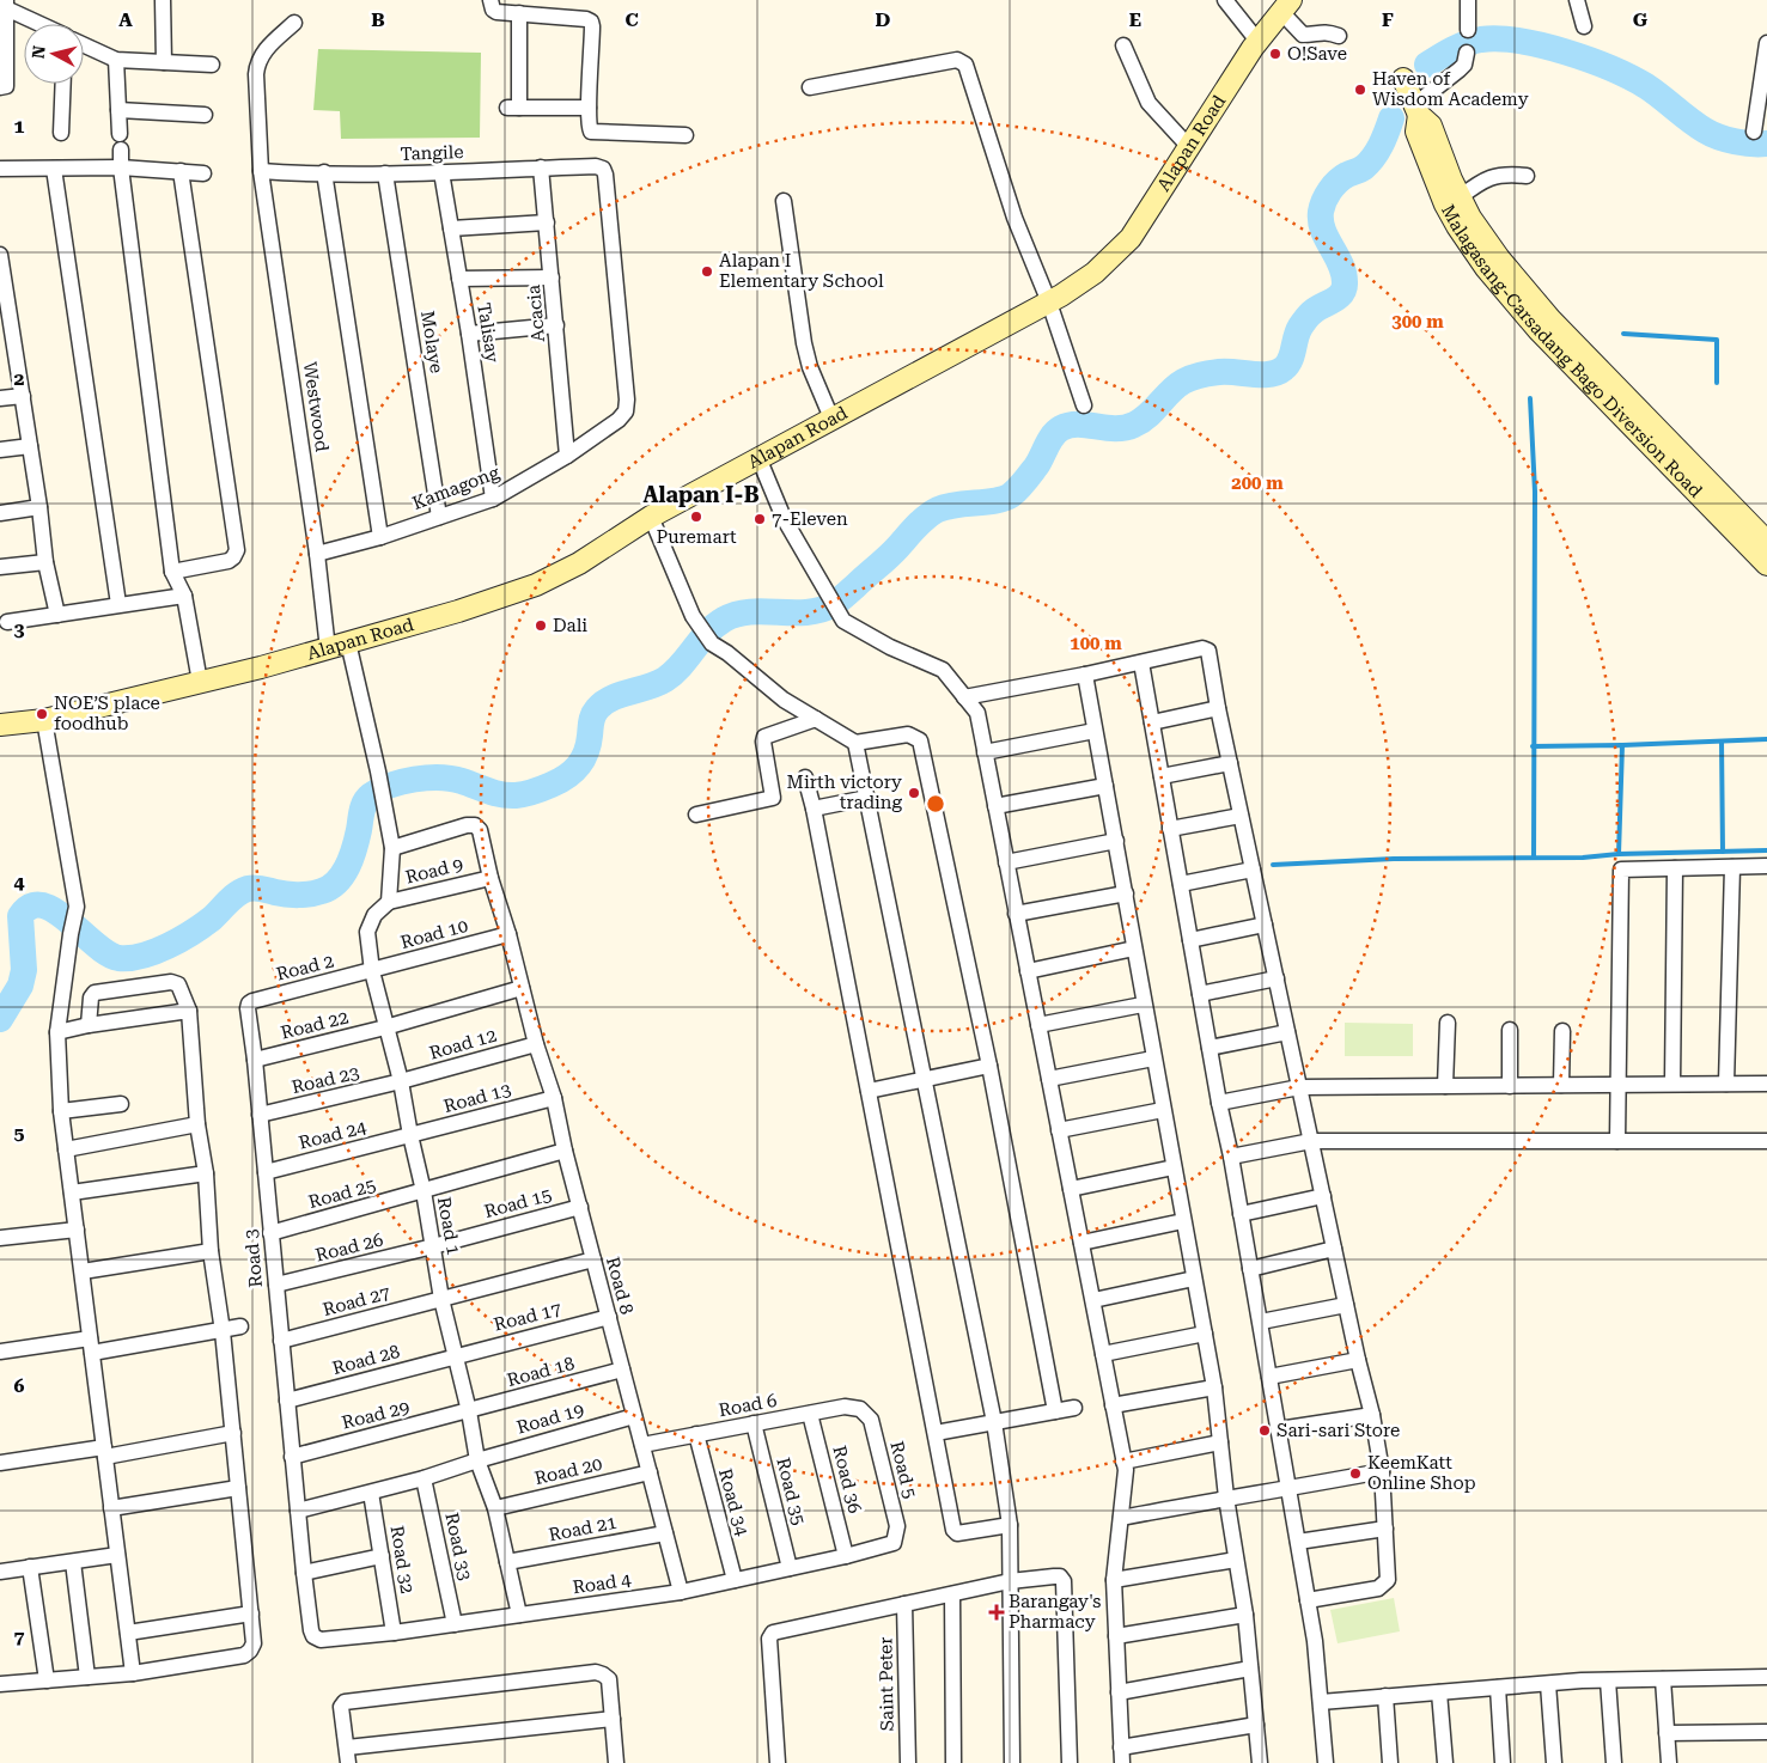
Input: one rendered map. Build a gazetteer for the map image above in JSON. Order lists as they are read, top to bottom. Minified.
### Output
{"streets":{"street":["Alapan Road","Tangile","Acacia","Talisay","Molaye","Malagasang-Carsadang Bago Diversion Road","Westwood","Kamagong","Road 9","Road 10","Road 2","Road 22","Road 12","Road 23","Road 13","Road 24","Road 25","Road 15","Road 1","Road 26","Road 3","Road 8","Road 27","Road 17","Road 28","Road 18","Road 6","Road 29","Road 19","Road 5","Road 20","Road 36","Road 35","Road 34","Road 21","Road 33","Road 32","Road 4","Saint Peter"]},"crossings":[["Alapan Road","Westwood"],["Tangile","Acacia"],["Tangile","Talisay"],["Tangile","Molaye"],["Tangile","Westwood"],["Tangile","Kamagong"],["Acacia","Kamagong"],["Talisay","Kamagong"],["Molaye","Kamagong"],["Westwood","Kamagong"],["Road 9","Road 1"],["Road 9","Road 8"],["Road 10","Road 2"],["Road 10","Road 1"],["Road 10","Road 8"],["Road 2","Road 1"],["Road 2","Road 3"],["Road 22","Road 1"],["Road 22","Road 3"],["Road 12","Road 23"],["Road 12","Road 1"],["Road 12","Road 8"],["Road 23","Road 1"],["Road 23","Road 3"],["Road 13","Road 24"],["Road 13","Road 1"],["Road 13","Road 8"],["Road 24","Road 1"],["Road 24","Road 3"],["Road 25","Road 1"],["Road 25","Road 3"],["Road 25","Road 8"],["Road 15","Road 1"],["Road 15","Road 26"],["Road 15","Road 8"],["Road 1","Road 26"],["Road 1","Road 27"],["Road 1","Road 17"],["Road 1","Road 28"],["Road 1","Road 18"],["Road 1","Road 29"],["Road 1","Road 19"],["Road 1","Road 20"],["Road 1","Road 21"],["Road 1","Road 4"],["Road 26","Road 3"],["Road 3","Road 27"],["Road 3","Road 28"],["Road 3","Road 29"],["Road 3","Road 4"],["Road 8","Road 27"],["Road 8","Road 17"],["Road 8","Road 18"],["Road 8","Road 6"],["Road 8","Road 19"],["Road 8","Road 20"],["Road 8","Road 21"],["Road 8","Road 4"],["Road 17","Road 28"],["Road 18","Road 29"],["Road 6","Road 5"],["Road 6","Road 36"],["Road 6","Road 35"],["Road 6","Road 34"],["Road 5","Road 4"],["Road 36","Road 4"],["Road 35","Road 4"],["Road 34","Road 4"],["Road 33","Road 4"],["Road 32","Road 4"]],"districts":["Alapan I-B"],"places":{"other":["O!Save","Haven of Wisdom Academy","Alapan I Elementary School","Puremart","7-Eleven","Dali","NOE’S place foodhub","Mirth victory trading","Sari-sari Store","KeemKatt Online Shop"],"health":["Barangay's Pharmacy"]},"north":"left","grid":{"columns":["A","B","C","D","E","F","G"],"rows":["1","2","3","4","5","6","7"]},"rings":["300 m","200 m","100 m"]}
